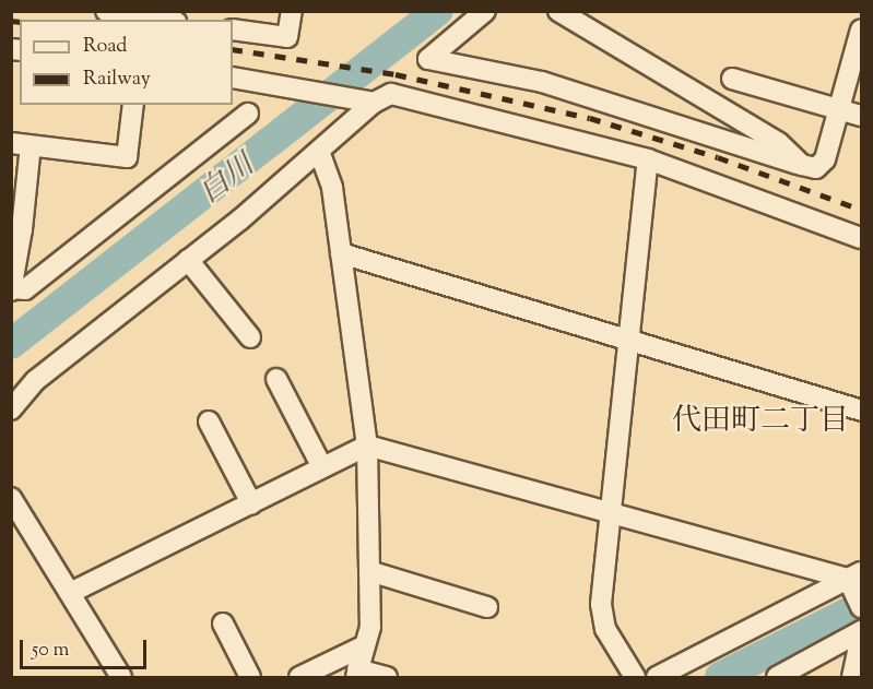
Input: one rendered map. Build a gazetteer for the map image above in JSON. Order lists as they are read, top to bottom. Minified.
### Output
{"districts":["代田町二丁目"],"water":["白川"],"legend":["Road","Railway"],"scale_bar":"50 m"}
